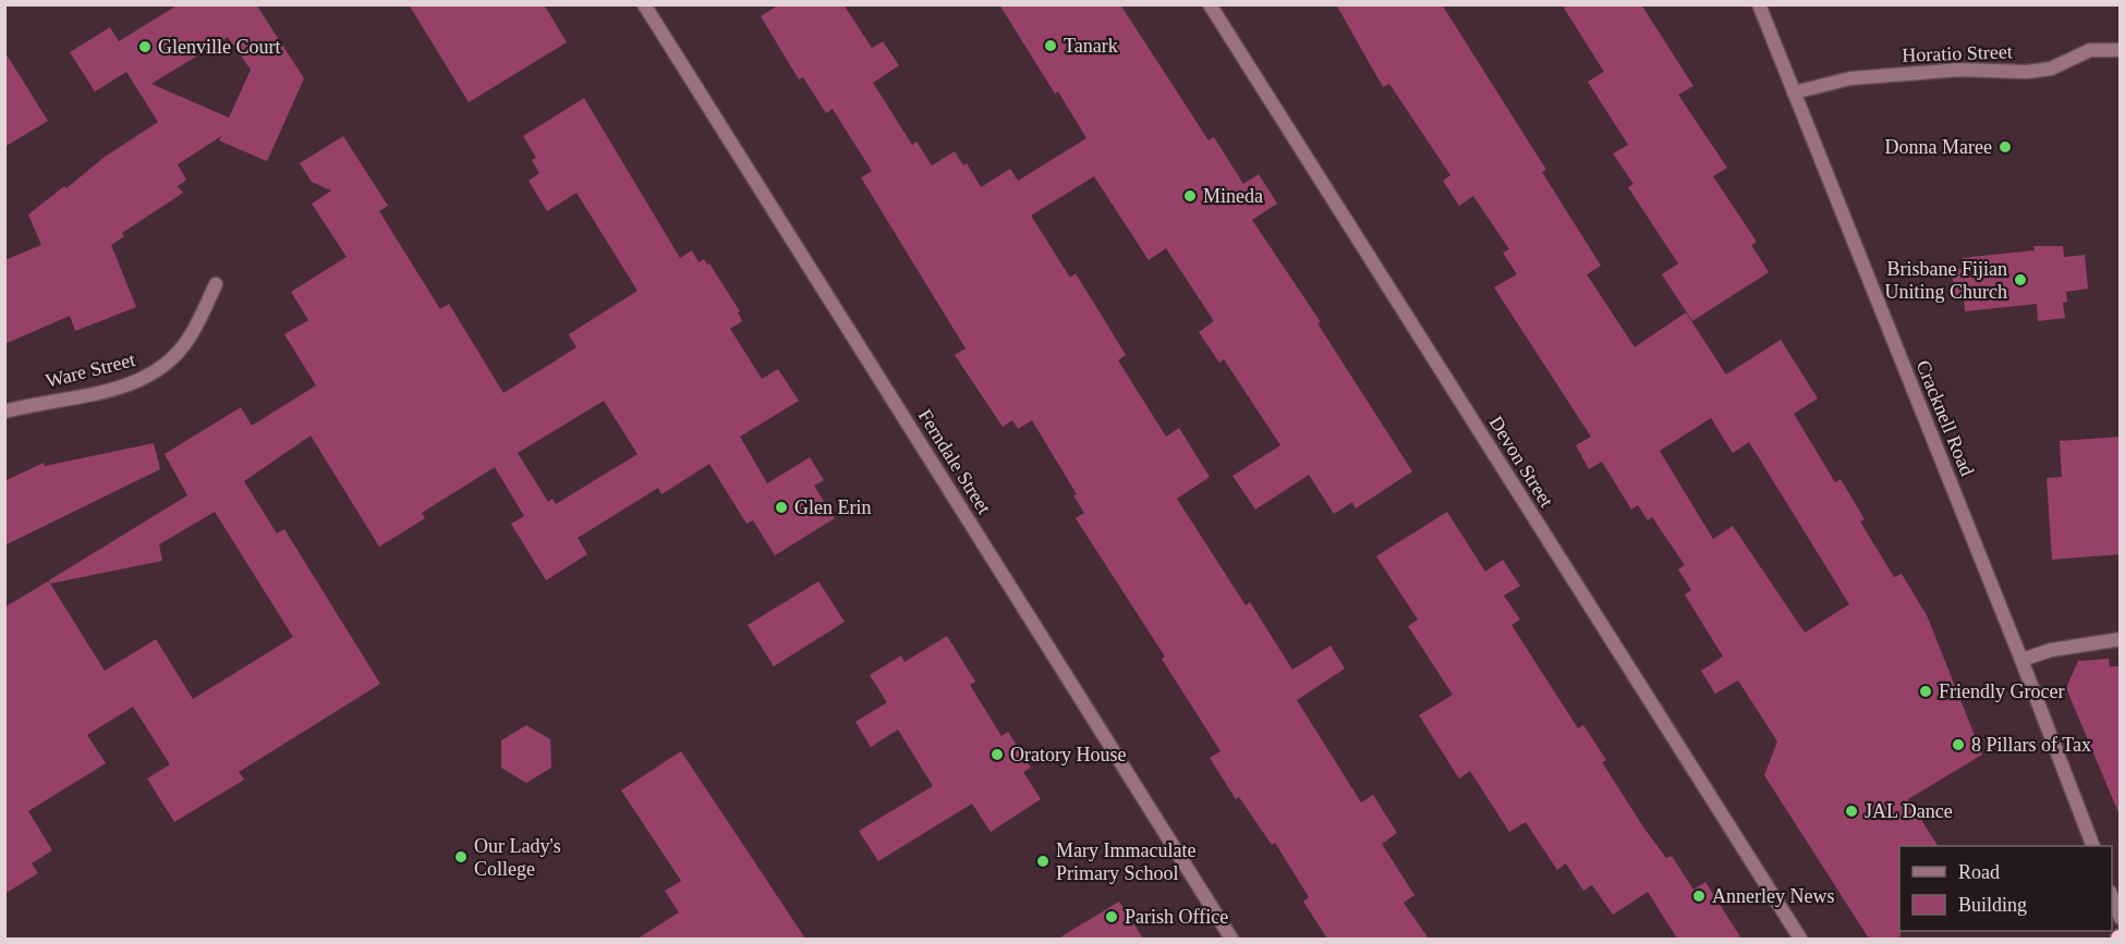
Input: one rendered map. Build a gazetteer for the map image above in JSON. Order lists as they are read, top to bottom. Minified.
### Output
{"streets":{"street":["Horatio Street","Ware Street","Cracknell Road","Ferndale Street","Devon Street"]},"crossings":[["Horatio Street","Cracknell Road"]],"places":["Tanark","Glenville Court","Donna Maree","Mineda","Brisbane Fijian Uniting Church","Glen Erin","Friendly Grocer","8 Pillars of Tax","Oratory House","JAL Dance","Our Lady's College","Mary Immaculate Primary School","Annerley News","Parish Office"],"legend":["Road","Building"]}
